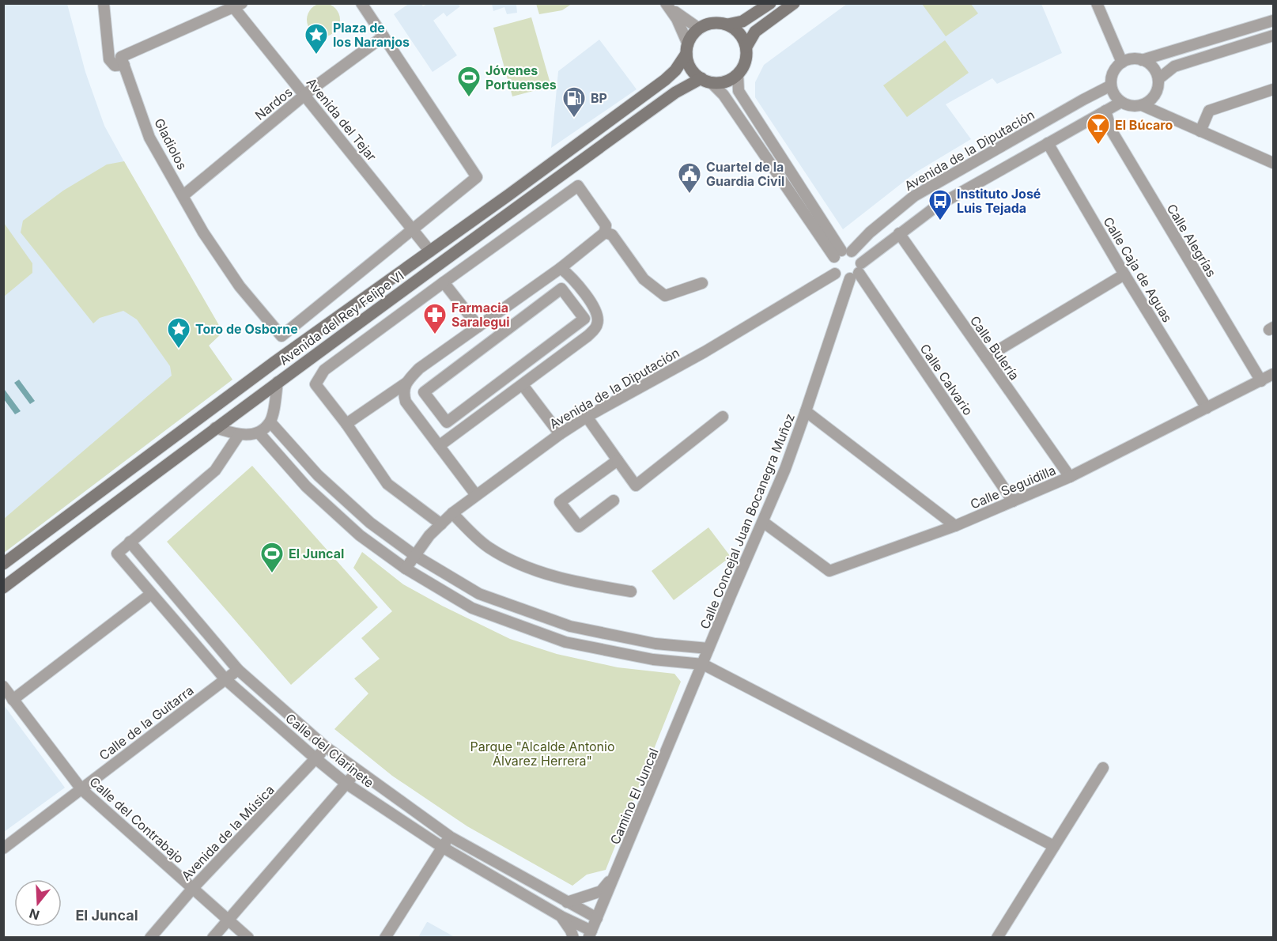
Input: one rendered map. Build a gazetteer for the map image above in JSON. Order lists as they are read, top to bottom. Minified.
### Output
{"streets":{"main road":["Avenida del Rey Felipe VI"],"street":["Nardos","Avenida del Tejar","Gladiolos","Avenida de la Diputación","Calle Alegrías","Calle Caja de Aguas","Calle Bulería","Calle Calvario","Calle Seguidilla","Calle Concejal Juan Bocanegra Muñoz","Calle de la Guitarra","Calle del Clarinete","Camino El Juncal","Calle del Contrabajo","Avenida de la Música"]},"crossings":[["Nardos","Avenida del Tejar"],["Nardos","Gladiolos"],["Avenida del Tejar","Gladiolos"],["Avenida del Tejar","Avenida del Rey Felipe VI"],["Avenida de la Diputación","Calle Calvario"],["Avenida de la Diputación","Calle Concejal Juan Bocanegra Muñoz"],["Calle Alegrías","Calle Seguidilla"],["Calle Caja de Aguas","Calle Seguidilla"],["Calle Bulería","Calle Seguidilla"],["Calle Calvario","Calle Seguidilla"],["Calle Calvario","Calle Concejal Juan Bocanegra Muñoz"],["Calle Seguidilla","Calle Concejal Juan Bocanegra Muñoz"],["Calle Concejal Juan Bocanegra Muñoz","Camino El Juncal"],["Calle de la Guitarra","Calle del Clarinete"],["Calle de la Guitarra","Calle del Contrabajo"],["Calle del Clarinete","Camino El Juncal"],["Calle del Clarinete","Avenida de la Música"],["Calle del Contrabajo","Avenida de la Música"]],"districts":["El Juncal"],"parks":["Parque \"Alcalde Antonio Álvarez Herrera\""],"places":{"place":["Plaza de los Naranjos","Toro de Osborne"],"sports":["Jóvenes Portuenses","El Juncal"],"fuel station":["BP"],"bar":["El Búcaro"],"public building":["Cuartel de la Guardia Civil"],"bus stop":["Instituto José Luis Tejada"],"pharmacy":["Farmacia Saralegui"]},"north":"bottom"}
